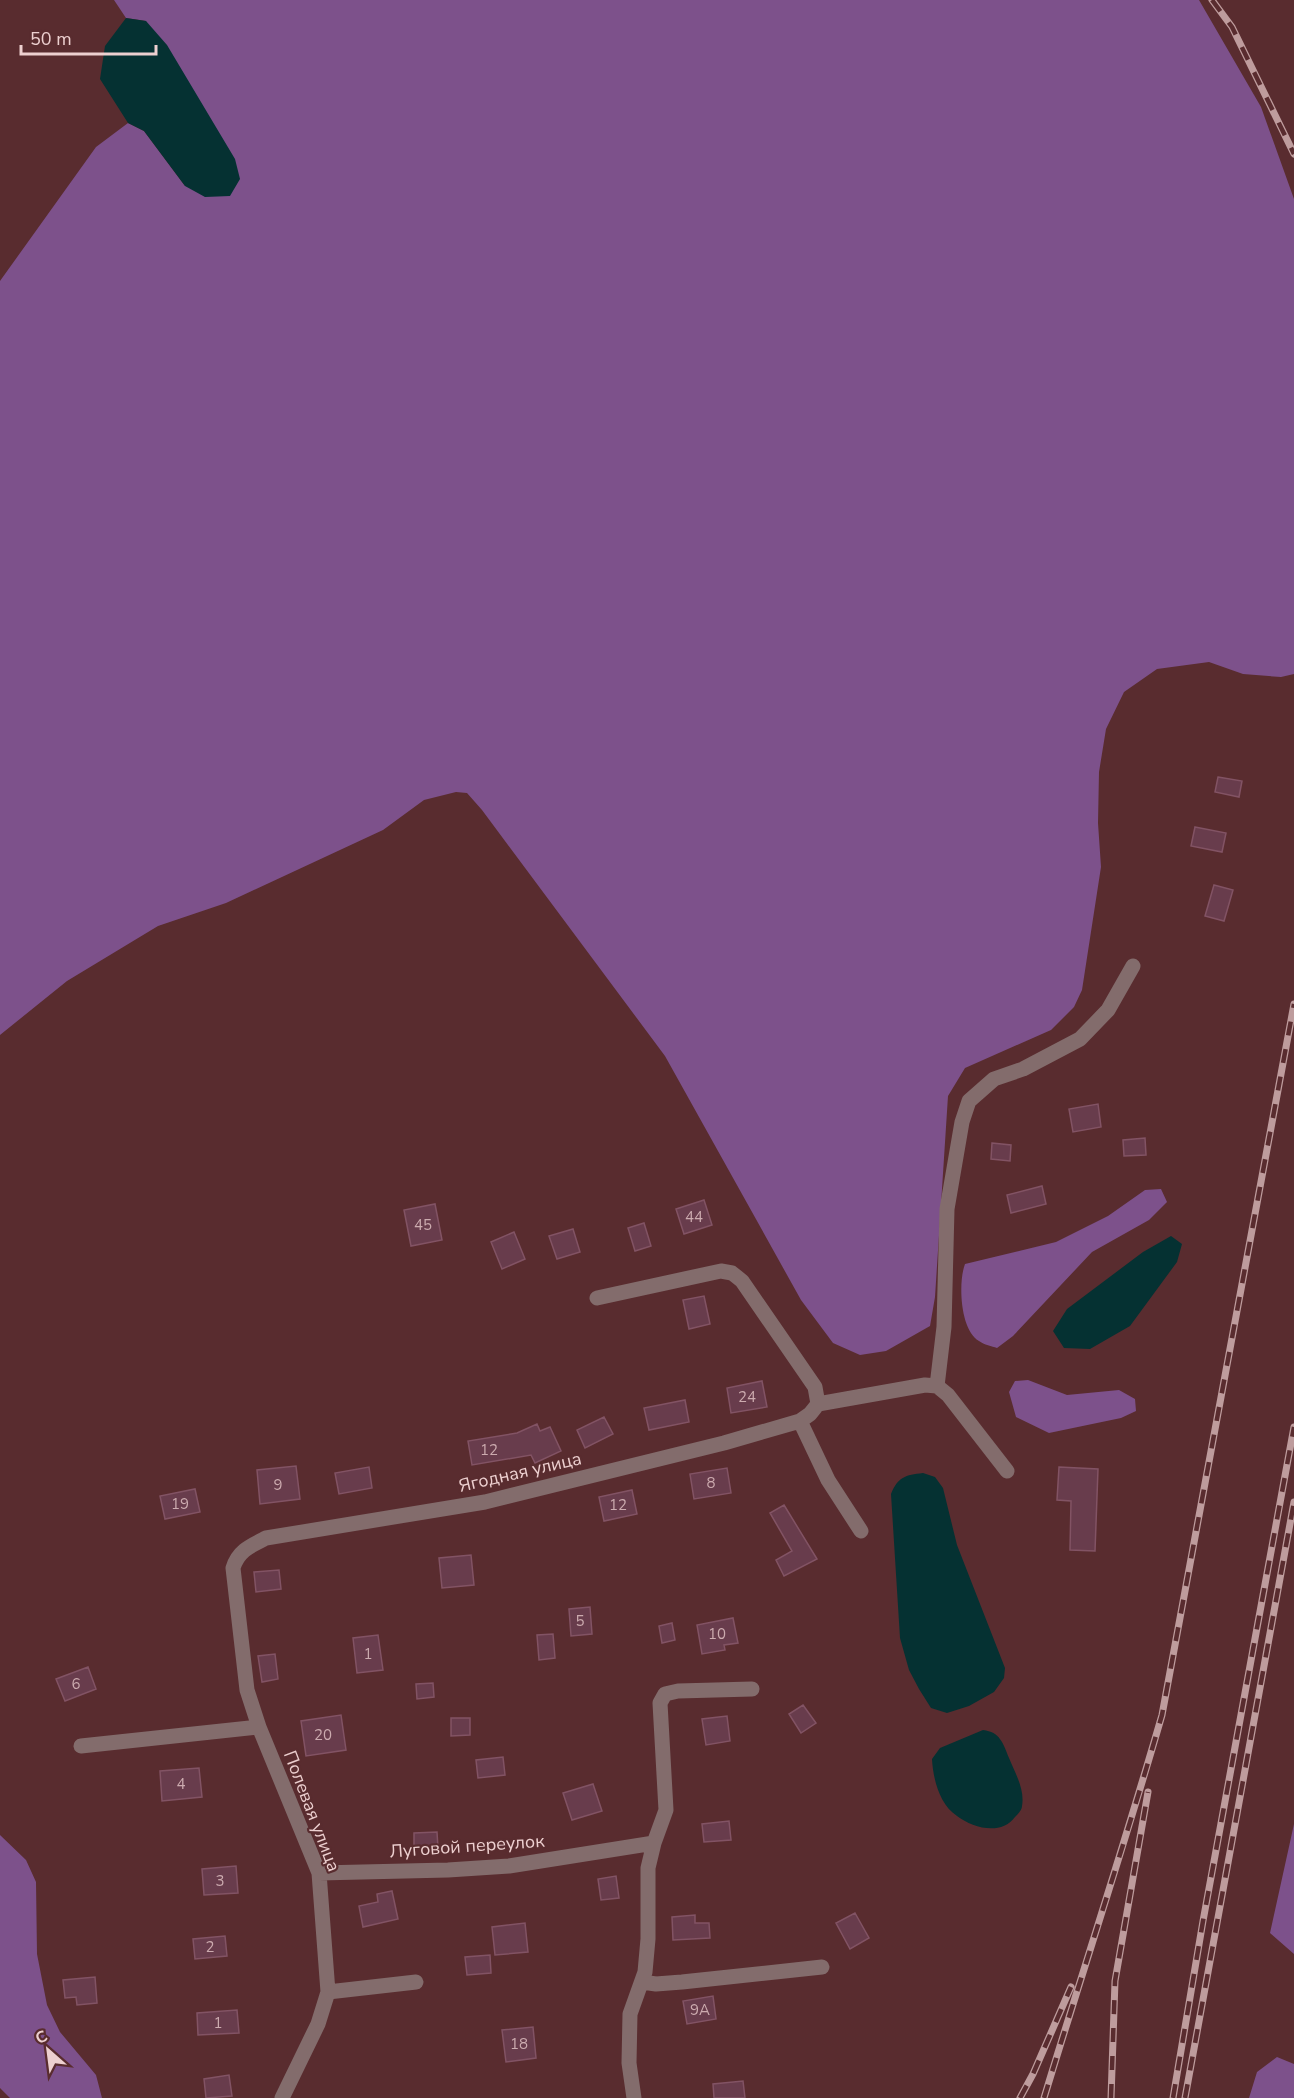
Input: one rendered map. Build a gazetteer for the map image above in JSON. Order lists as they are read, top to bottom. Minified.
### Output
{"streets":{"street":["Ягодная улица","Полевая улица","Луговой переулок"]},"crossings":[["Ягодная улица","Полевая улица"],["Полевая улица","Луговой переулок"]],"house_numbers":["44","45","24","12","8","9","19","12","5","10","1","6","20","4","3","2","9А","1","18"],"scale_bar":"50 m","north":"top left"}
